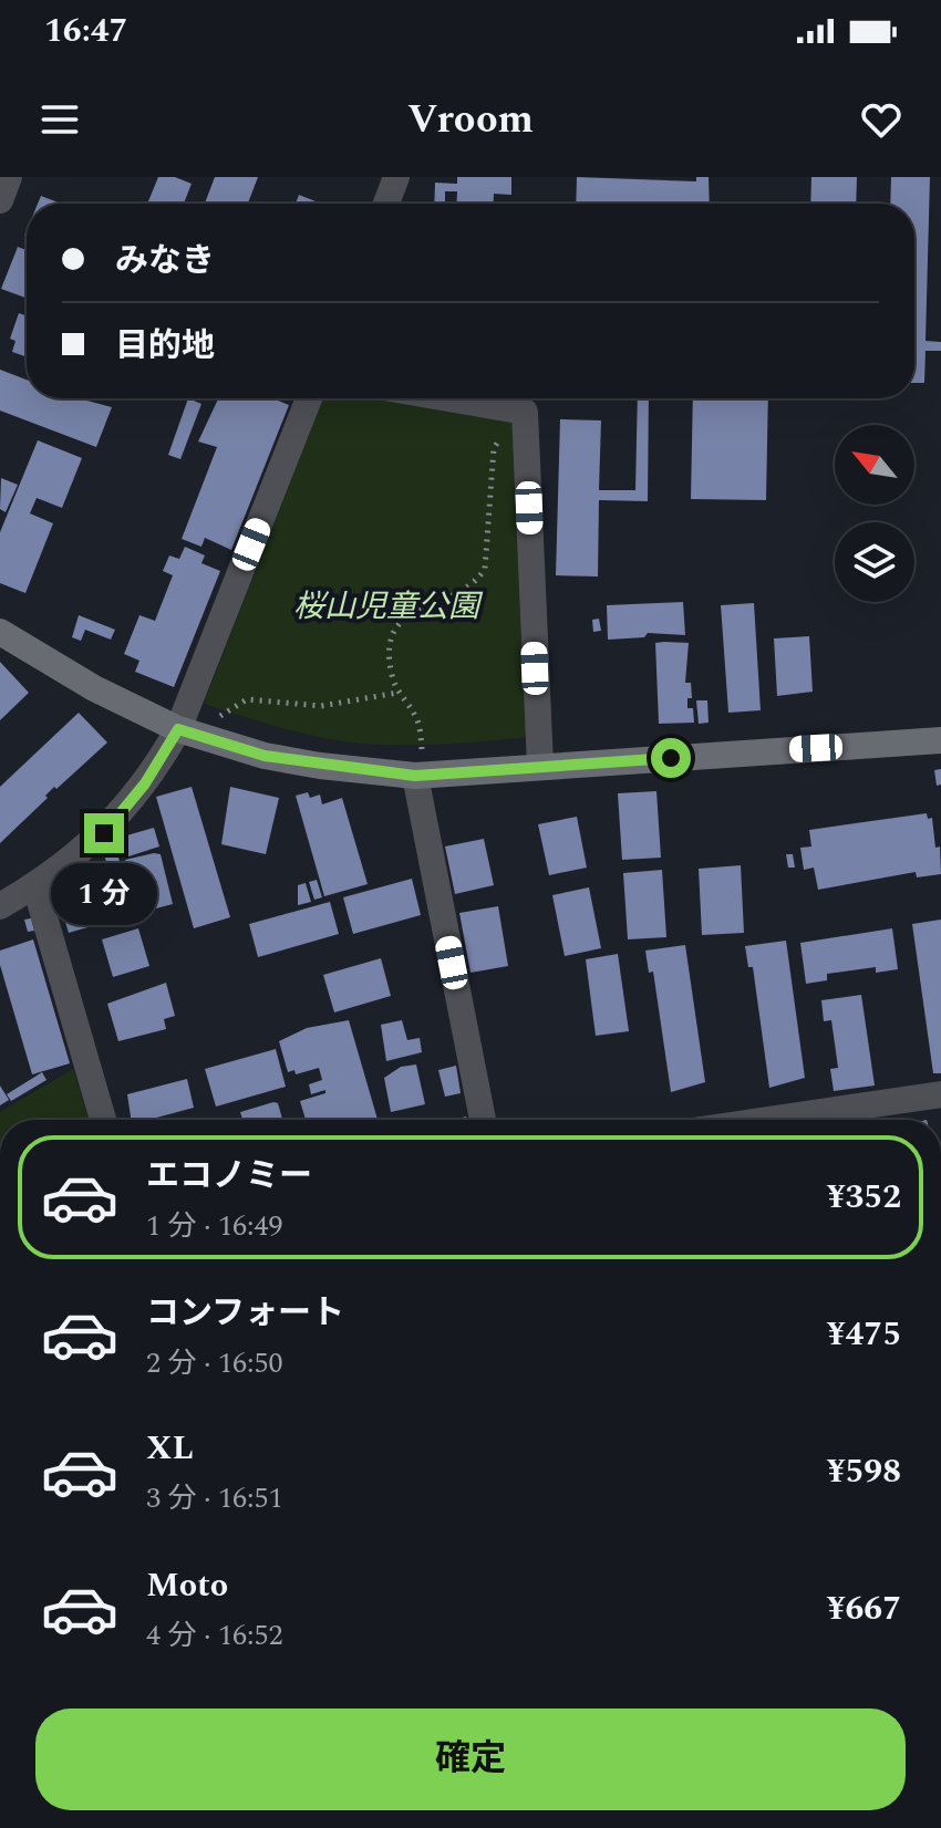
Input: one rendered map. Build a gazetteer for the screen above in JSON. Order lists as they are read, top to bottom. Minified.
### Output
{"parks":["桜山児童公園"],"north":"top left","page":{"status":"16:47","header":"Vroom","banner":["みなき","目的地"],"bubble":"1 分","list":[{"name":"エコノミー","note":"1 分 · 16:49","value":"¥352"},{"name":"コンフォート","note":"2 分 · 16:50","value":"¥475"},{"name":"XL","note":"3 分 · 16:51","value":"¥598"},{"name":"Moto","note":"4 分 · 16:52","value":"¥667"}],"buttons":"確定"}}
